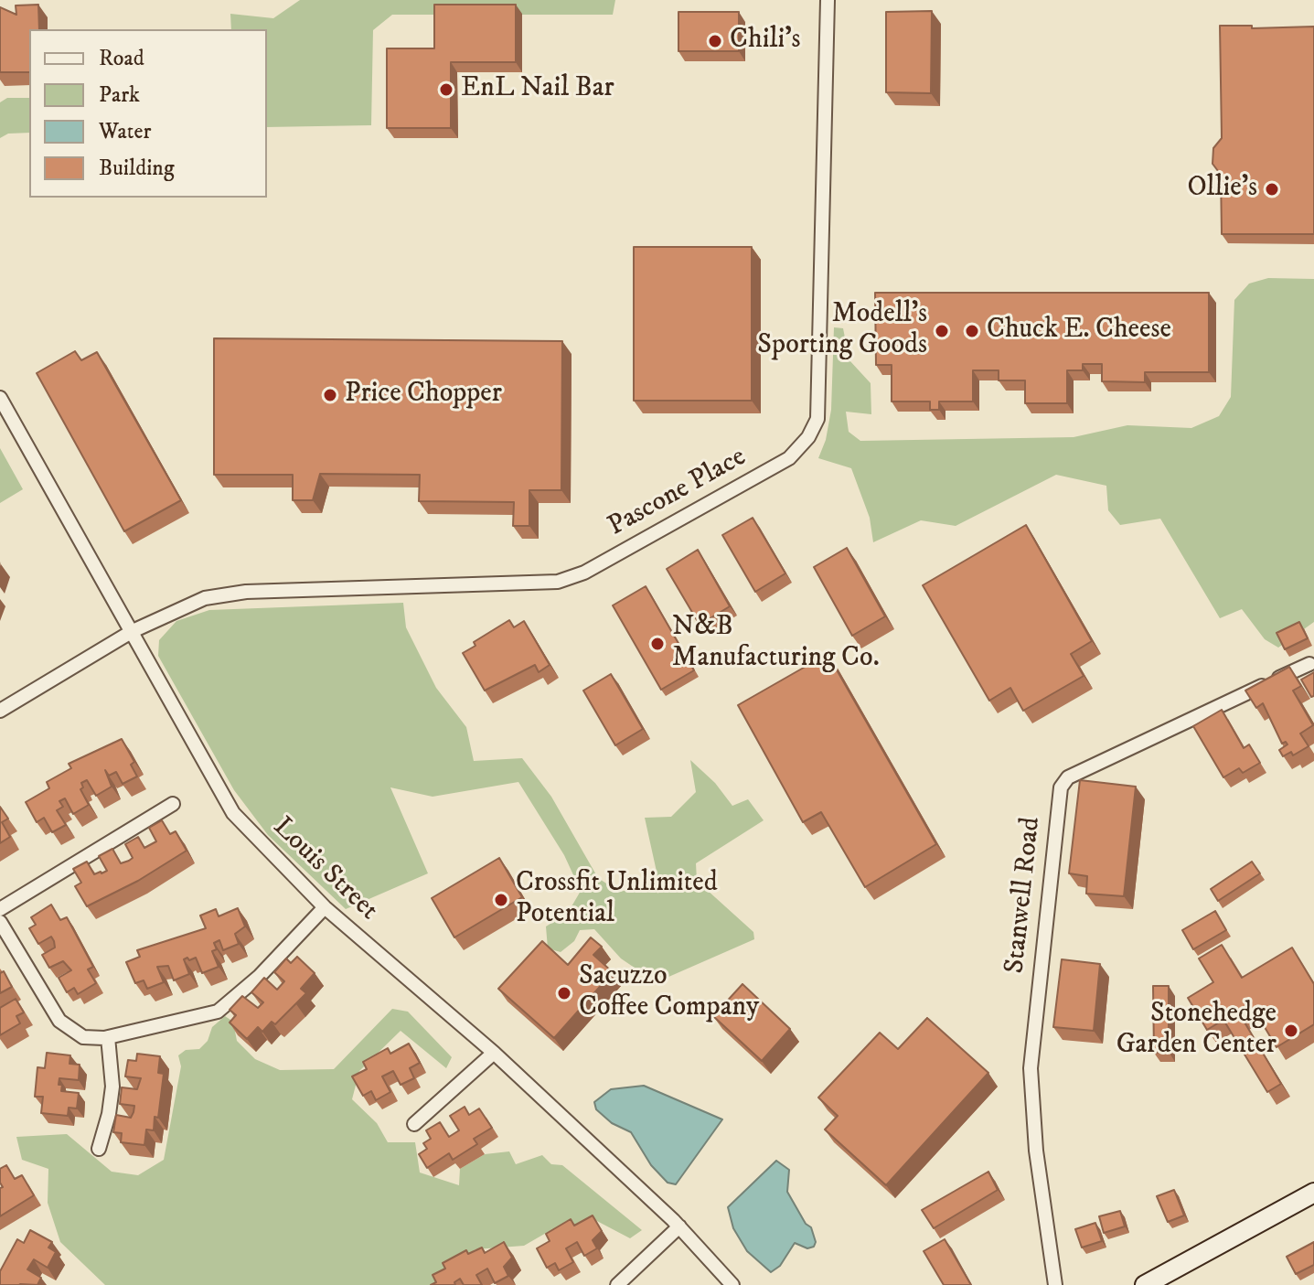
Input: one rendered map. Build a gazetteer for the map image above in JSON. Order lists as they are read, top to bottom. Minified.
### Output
{"streets":{"street":["Pascone Place","Louis Street","Stanwell Road"]},"crossings":[["Pascone Place","Louis Street"]],"places":["Chili's","EnL Nail Bar","Ollie's","Modell's Sporting Goods","Chuck E. Cheese","Price Chopper","N&B Manufacturing Co.","Crossfit Unlimited Potential","Sacuzzo Coffee Company","Stonehedge Garden Center"],"legend":["Road","Park","Water","Building"]}
